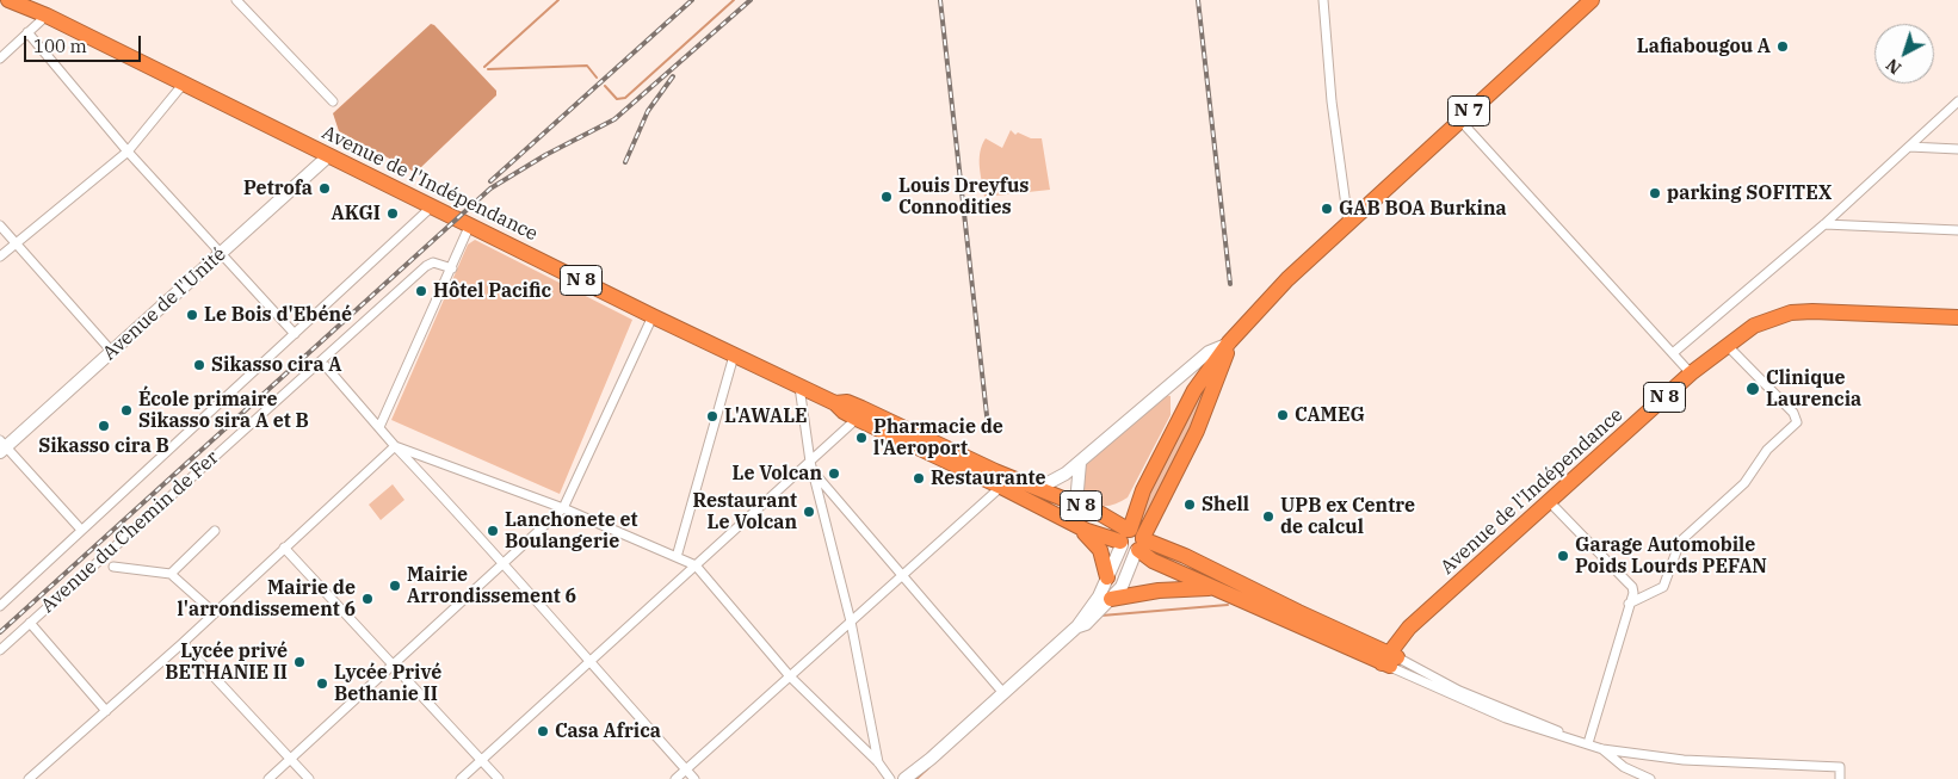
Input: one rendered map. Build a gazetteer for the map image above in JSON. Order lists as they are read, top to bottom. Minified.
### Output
{"streets":{"highway":["N 7","Avenue de l'Indépendance","N 8"],"street":["Avenue de l'Unité","Avenue du Chemin de Fer"]},"crossings":[["N 7","Avenue de l'Indépendance"],["Avenue de l'Indépendance","N 8"],["Avenue de l'Indépendance","Avenue de l'Unité"],["Avenue de l'Indépendance","Avenue du Chemin de Fer"]],"places":["Lafiabougou A","Petrofa","parking SOFITEX","Louis Dreyfus Connodities","GAB BOA Burkina","AKGI","Hôtel Pacific","Le Bois d'Ebéné","Sikasso cira A","Clinique Laurencia","École primaire Sikasso sira A et B","CAMEG","L'AWALE","Sikasso cira B","Pharmacie de l'Aeroport","Le Volcan","Restaurante","Shell","Restaurant Le Volcan","UPB ex Centre de calcul","Lanchonete et Boulangerie","Garage Automobile Poids Lourds PEFAN","Mairie Arrondissement 6","Mairie de l'arrondissement 6","Lycée privé BETHANIE II","Lycée Privé Bethanie II","Casa Africa"],"scale_bar":"100 m","north":"bottom left"}
